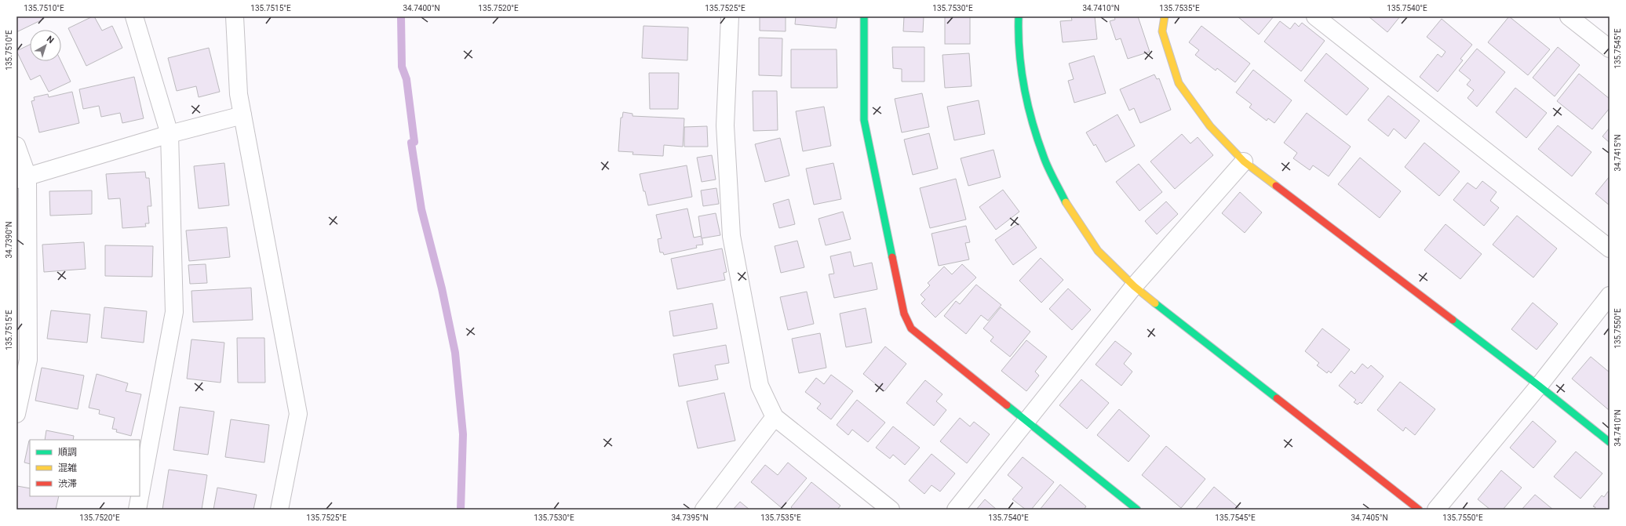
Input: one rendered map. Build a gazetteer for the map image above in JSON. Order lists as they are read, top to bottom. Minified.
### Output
{"legend":["順調","混雑","渋滞"],"north":"top right","coordinates":["135.7510°E","135.7515°E","34.7400°N","135.7520°E","135.7525°E","135.7530°E","34.7410°N","135.7535°E","135.7540°E","135.7545°E","34.7415°N","34.7390°N","135.7550°E","34.7395°N","34.7405°N"]}
